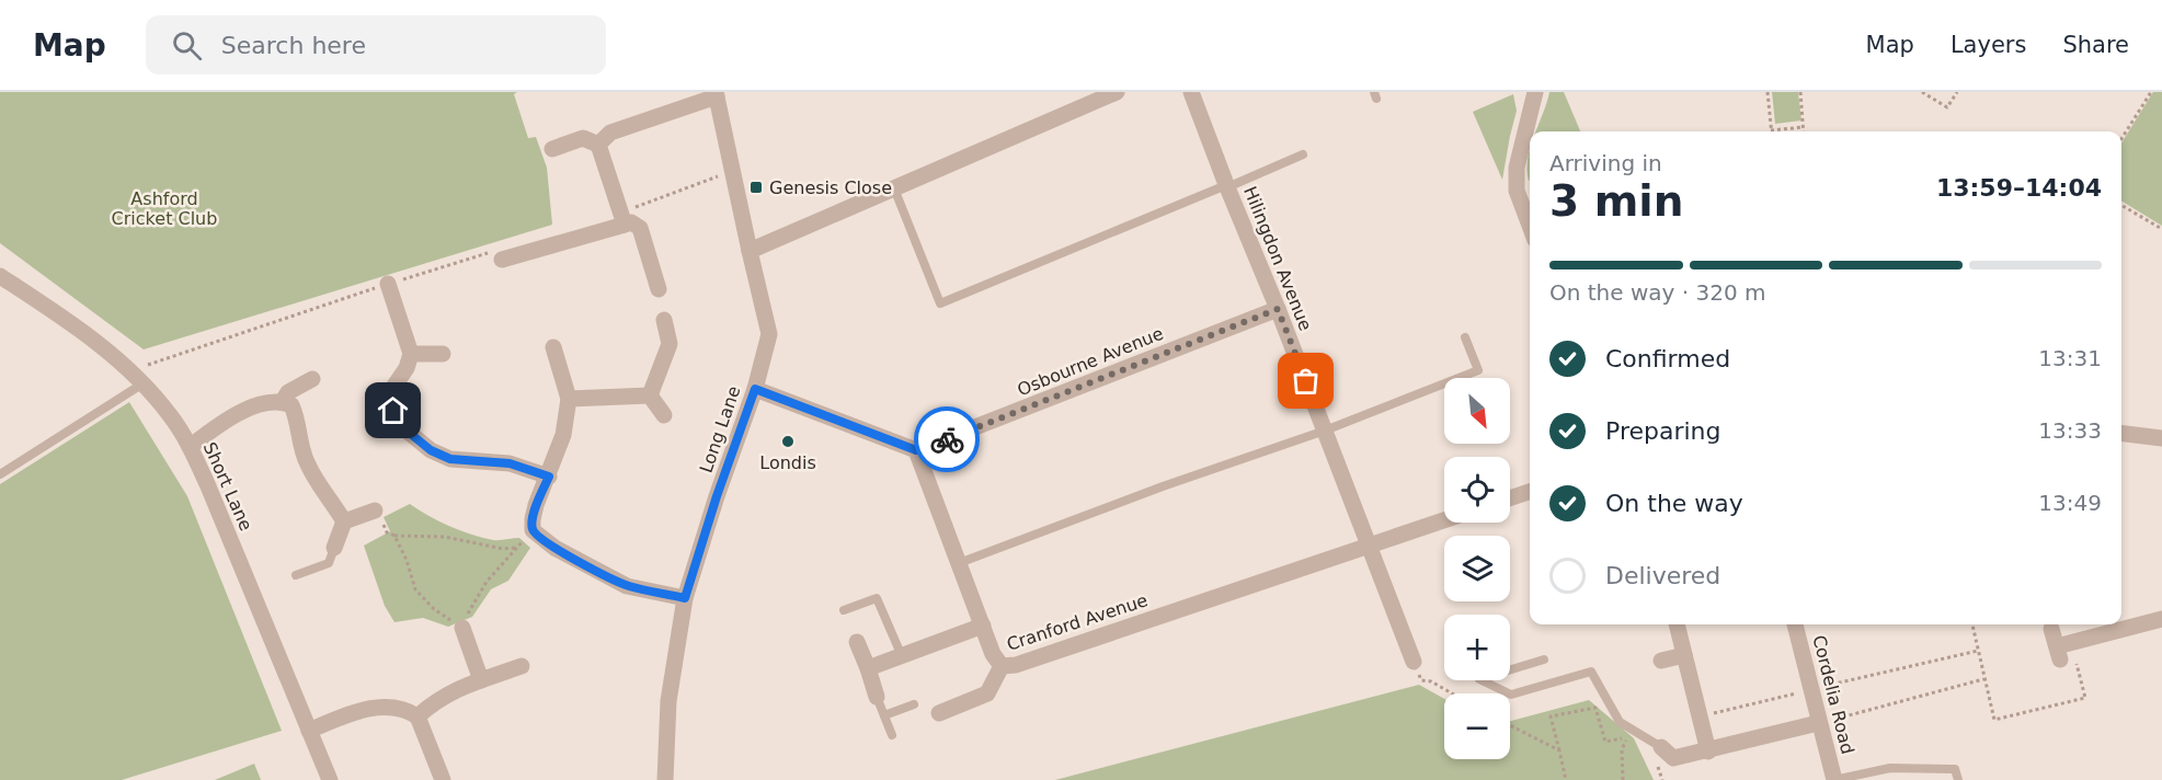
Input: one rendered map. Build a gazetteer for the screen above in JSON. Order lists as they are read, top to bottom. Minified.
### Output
{"streets":{"street":["Hilingdon Avenue","Osbourne Avenue","Long Lane","Short Lane","Cranford Avenue","Cordelia Road"]},"crossings":[["Hilingdon Avenue","Osbourne Avenue"],["Hilingdon Avenue","Cranford Avenue"],["Osbourne Avenue","Cranford Avenue"]],"parks":["Ashford Cricket Club"],"places":{"transit":["Genesis Close"],"other":["Londis"]},"north":"bottom right","page":{"header":"Map","search":"Search here","nav":["Map","Layers","Share"],"heading":["3 min","Arriving in","13:59–14:04"],"bar":"On the way · 320 m","list":[["Confirmed","13:31"],["Preparing","13:33"],["On the way","13:49"],"Delivered"],"map_buttons":["+","−"]}}
